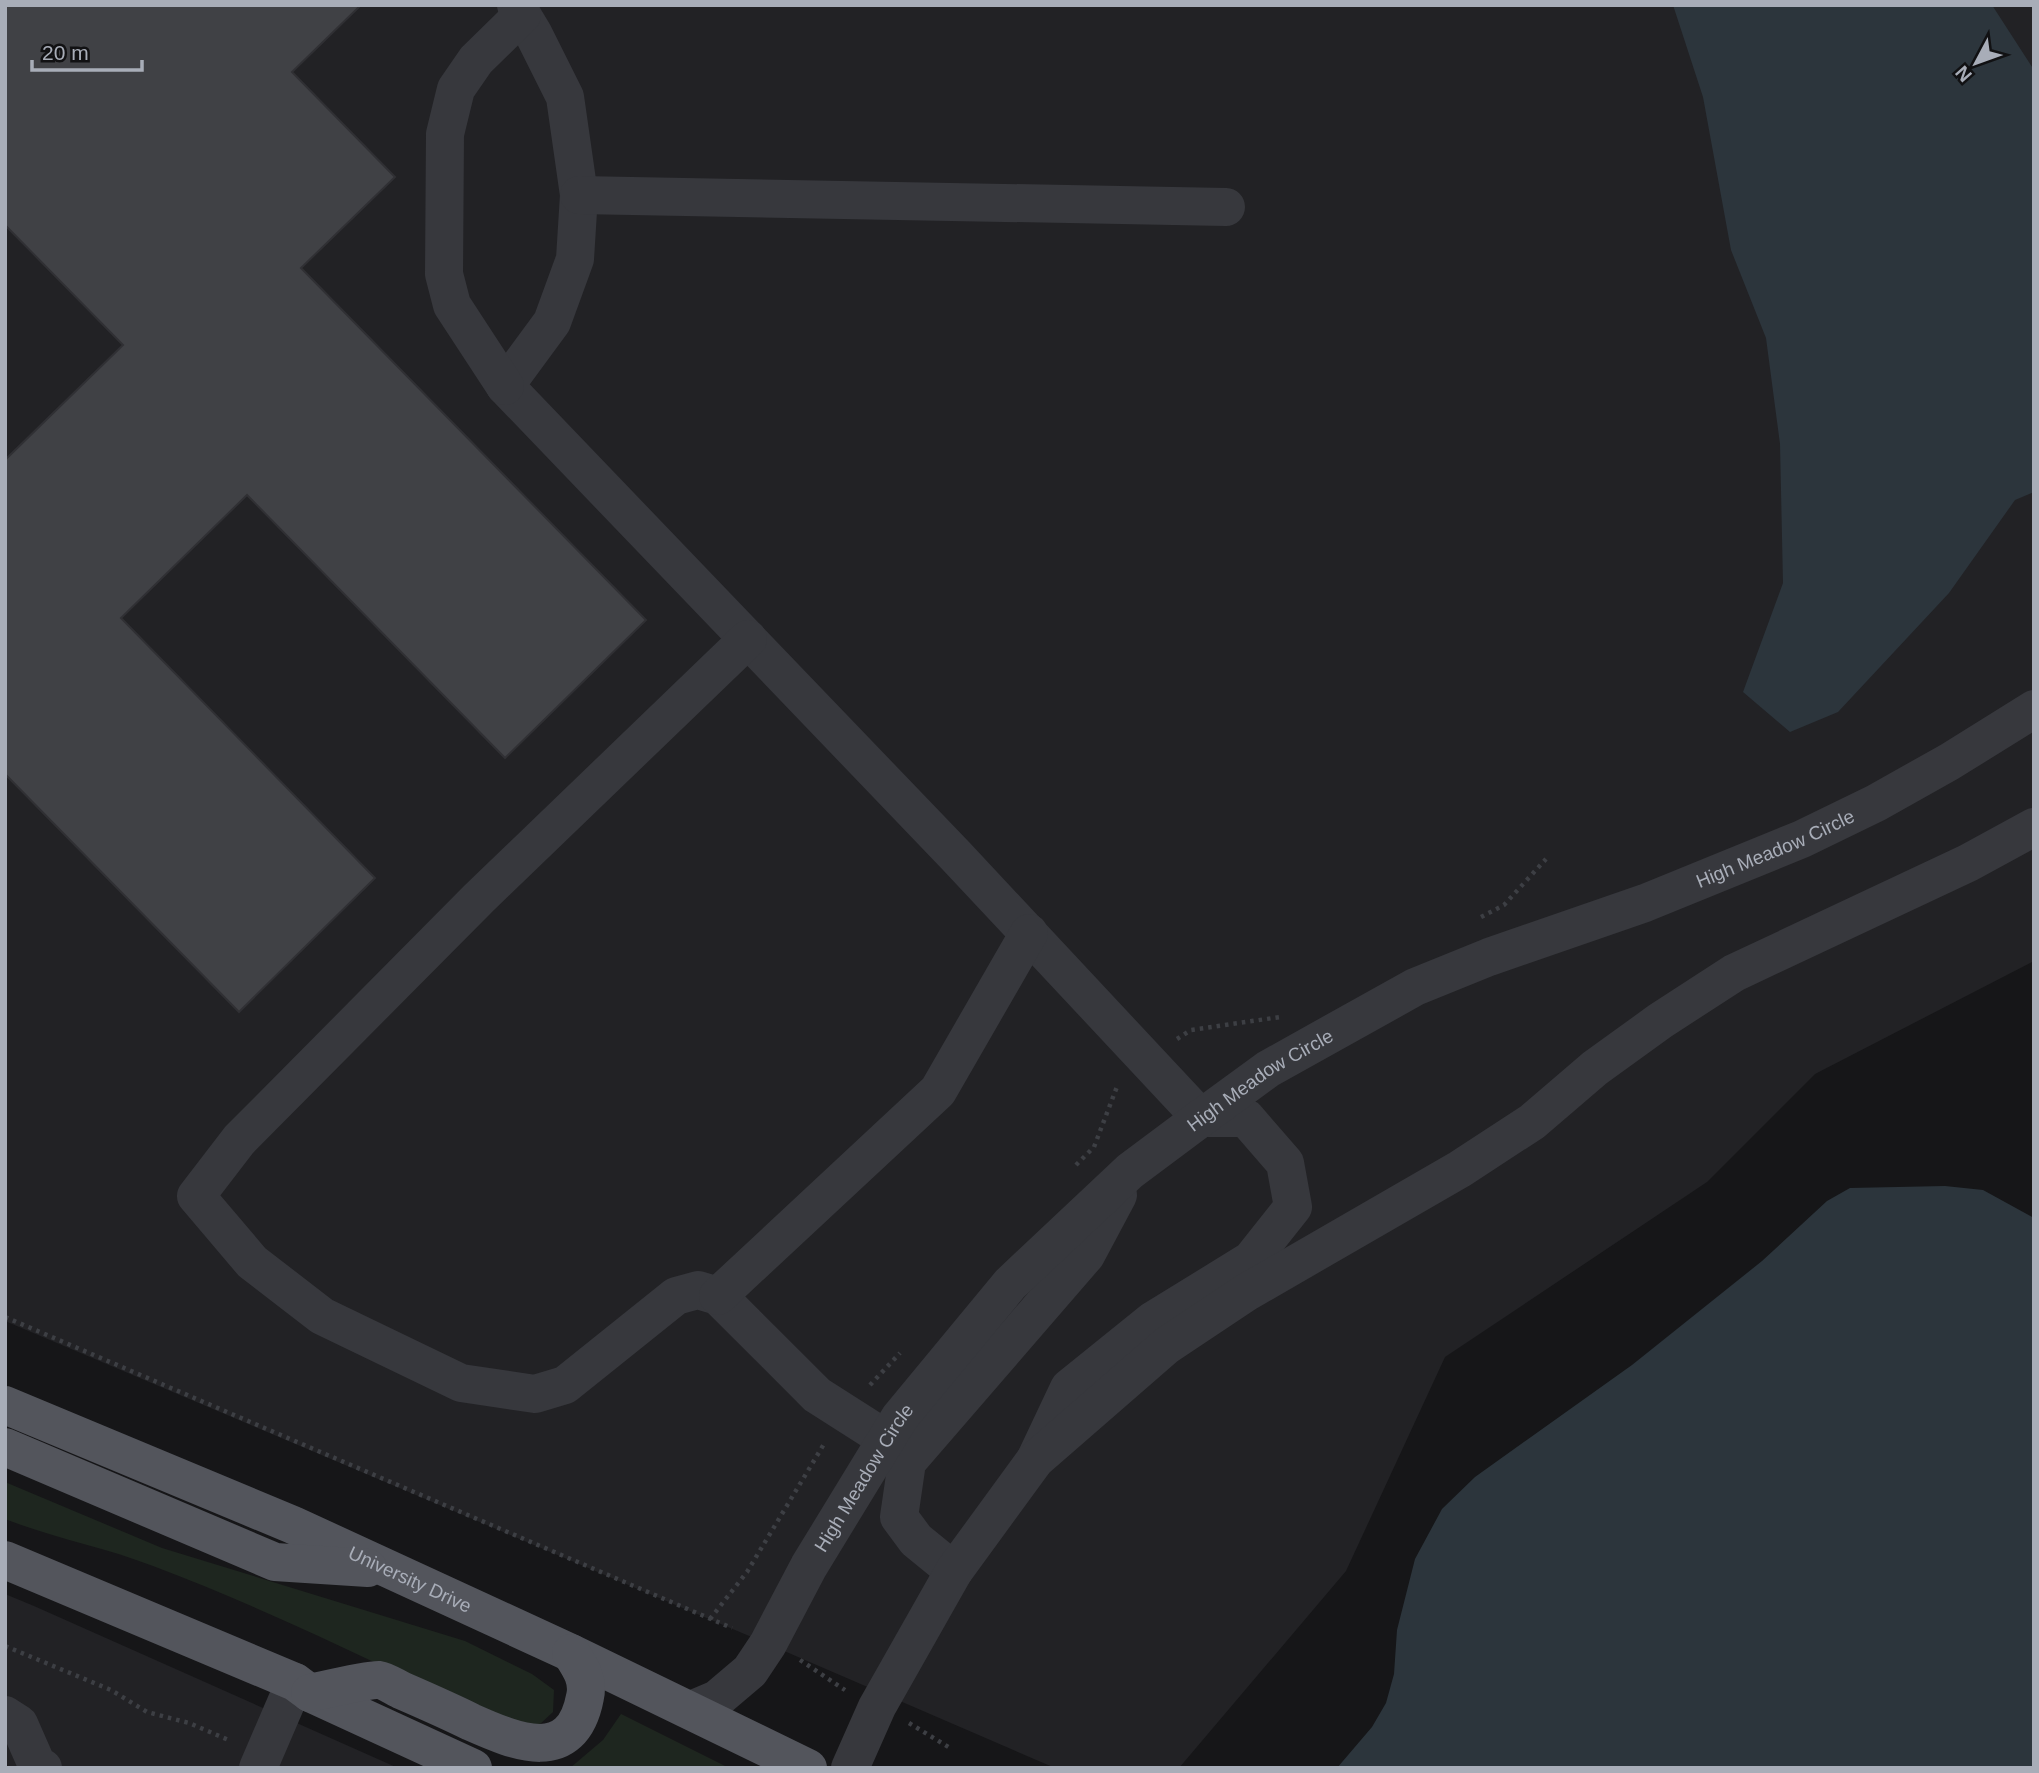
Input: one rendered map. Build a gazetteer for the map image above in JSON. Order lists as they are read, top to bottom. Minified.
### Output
{"streets":{"main road":["University Drive"],"street":["High Meadow Circle"]},"crossings":[["High Meadow Circle","University Drive"]],"scale_bar":"20 m","north":"bottom left"}
